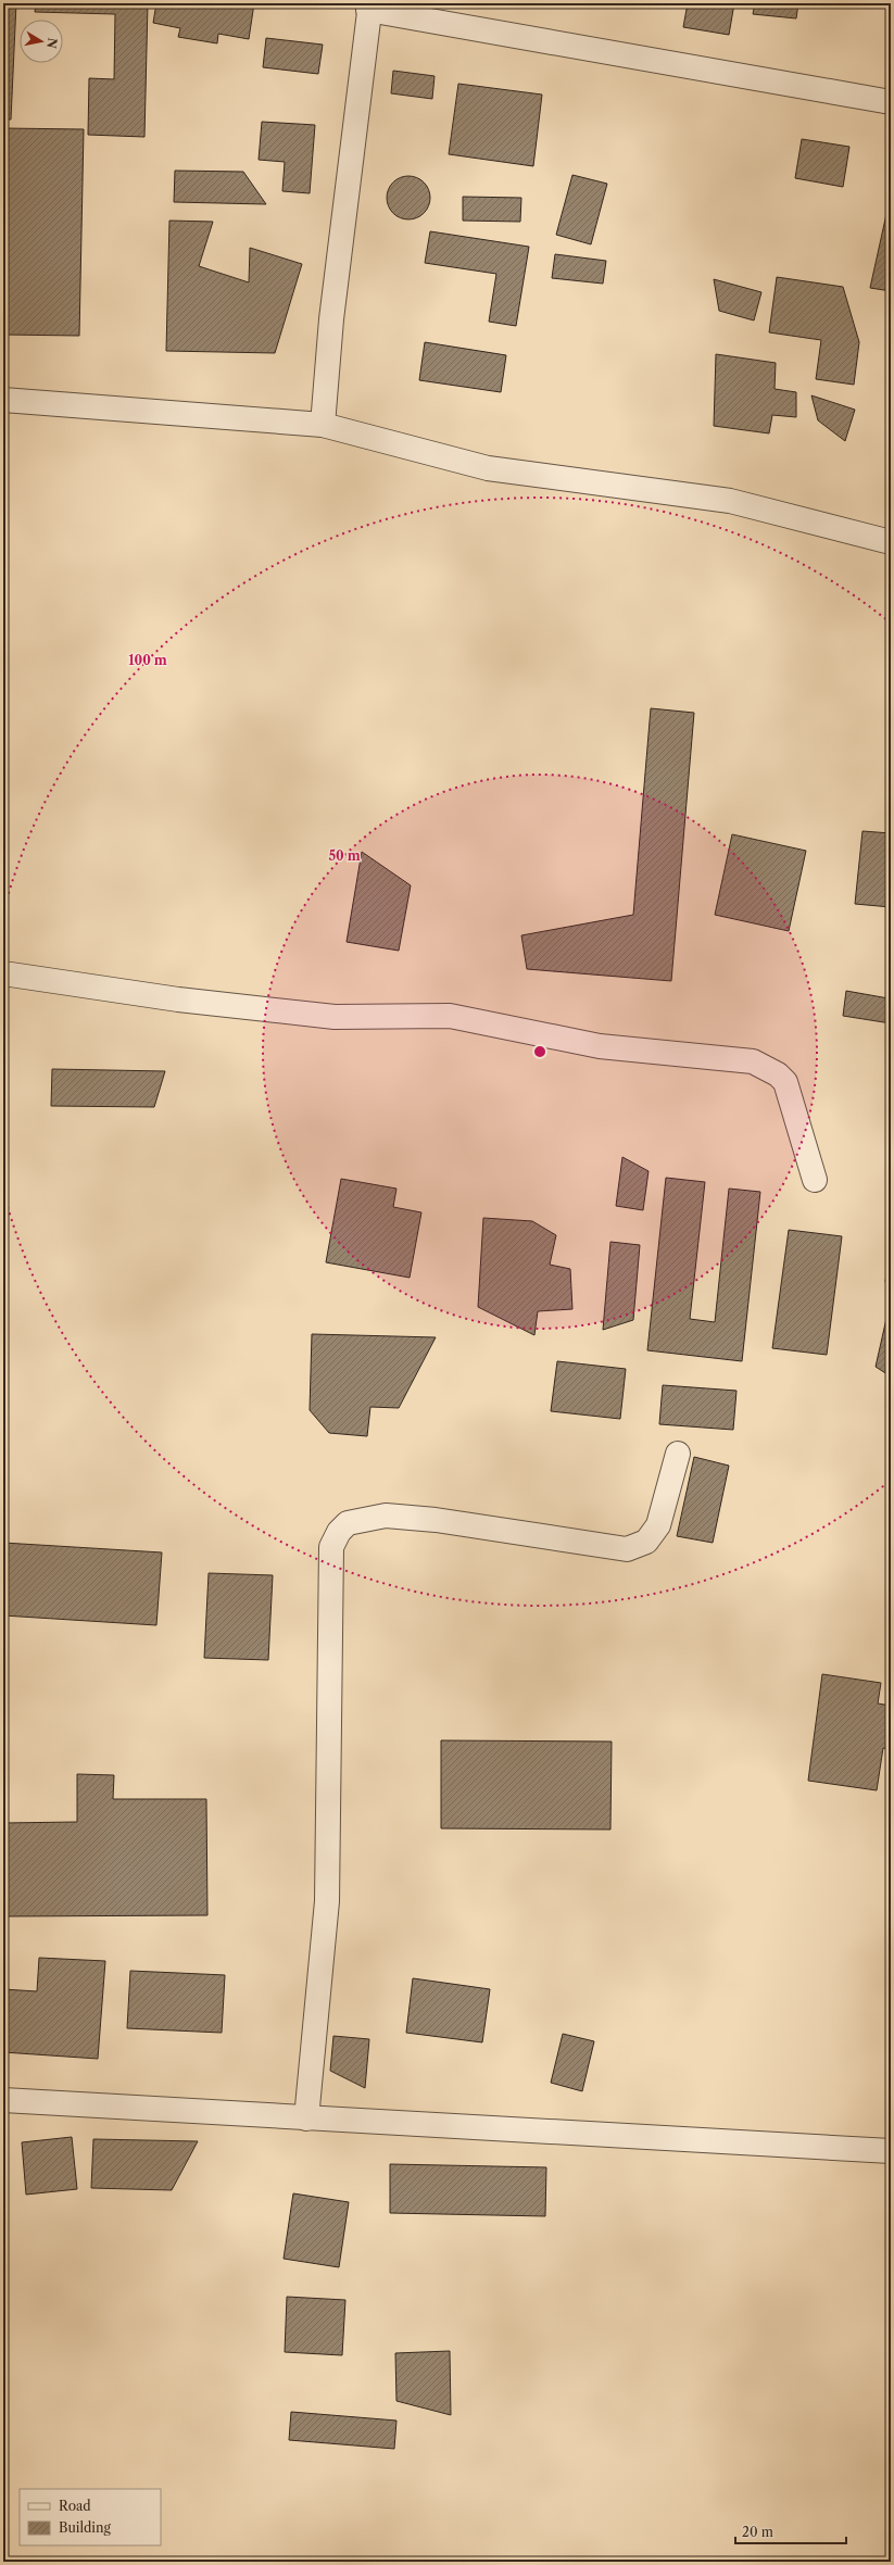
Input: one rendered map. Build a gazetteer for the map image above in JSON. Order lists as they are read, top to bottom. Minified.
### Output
{"legend":["Road","Building"],"scale_bar":"20 m","north":"right","rings":["100 m","50 m"]}
